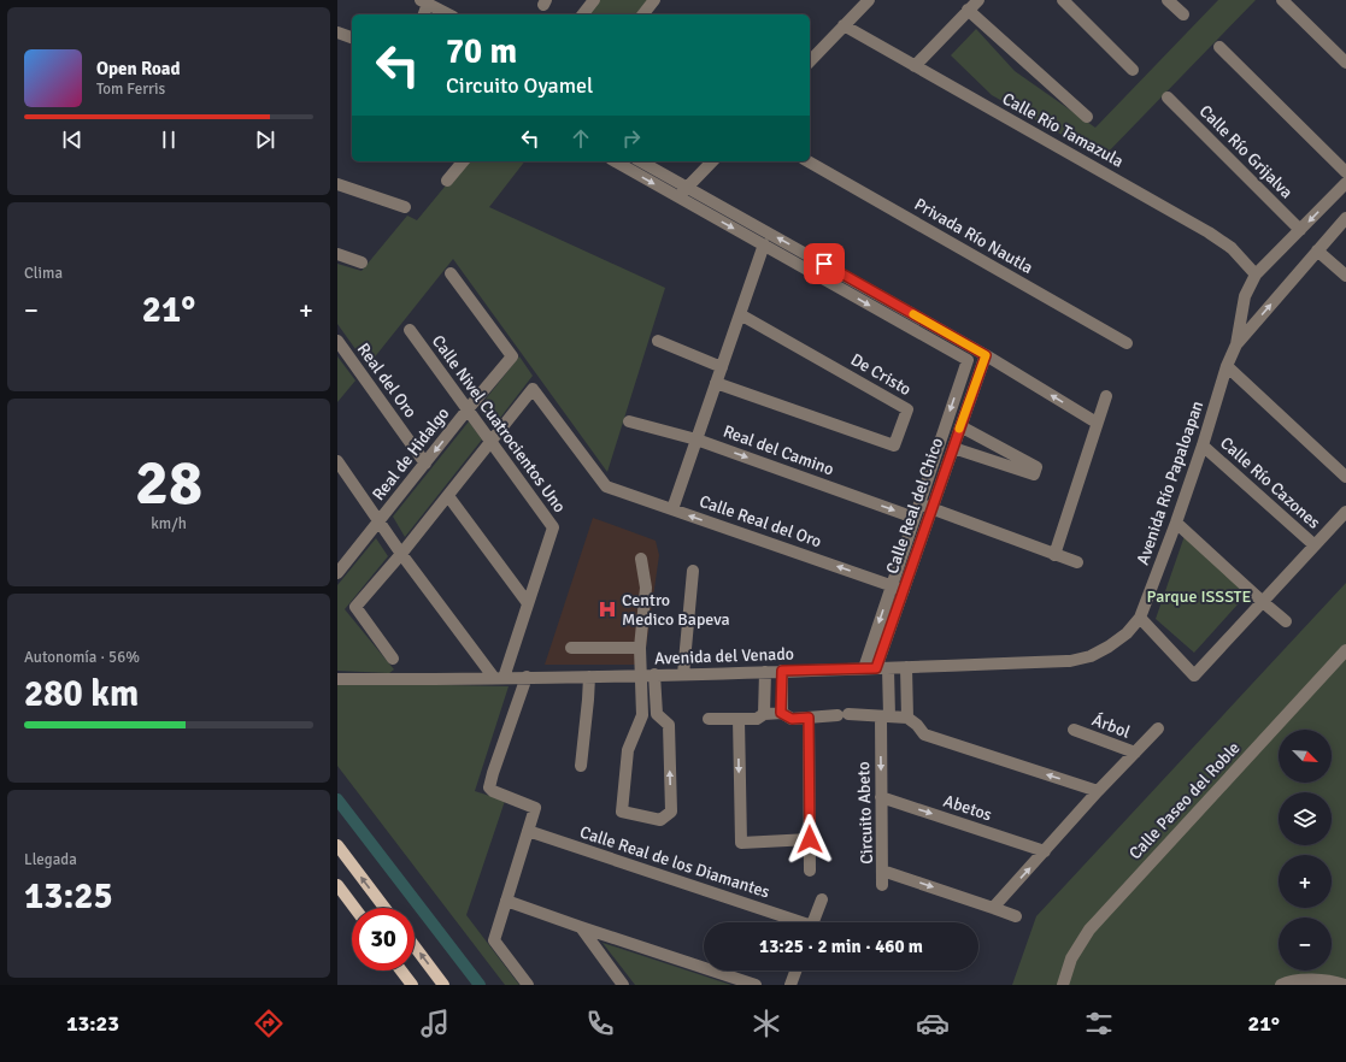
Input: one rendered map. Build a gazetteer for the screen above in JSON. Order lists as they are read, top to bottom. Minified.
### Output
{"streets":{"street":["Calle Río Tamazula","Calle Río Grijalva","Privada Río Nautla","De Cristo","Real del Oro","Calle Nivel Cuatrocientos Uno","Real del Camino","Real de Hidalgo","Avenida Río Papaloapan","Calle Río Cazones","Calle Real del Chico","Calle Real del Oro","Avenida del Venado","Árbol","Calle Paseo del Roble","Abetos","Circuito Abeto","Calle Real de los Diamantes"]},"crossings":[["Calle Río Tamazula","Avenida Río Papaloapan"],["Calle Río Grijalva","Avenida Río Papaloapan"],["Real del Oro","Real de Hidalgo"],["Calle Nivel Cuatrocientos Uno","Real de Hidalgo"],["Calle Nivel Cuatrocientos Uno","Calle Real del Oro"],["Calle Nivel Cuatrocientos Uno","Avenida del Venado"],["Avenida Río Papaloapan","Calle Río Cazones"],["Avenida Río Papaloapan","Avenida del Venado"],["Calle Real del Chico","Calle Real del Oro"],["Calle Real del Chico","Avenida del Venado"],["Calle Real del Chico","Circuito Abeto"],["Avenida del Venado","Circuito Abeto"],["Abetos","Circuito Abeto"]],"one_way":["Real del Camino","Calle Real del Oro","Circuito Abeto"],"parks":["Parque ISSSTE"],"places":{"hospital":["Centro Medico Bapeva"]},"north":"bottom right","page":{"turn":["70 m","Circuito Oyamel"],"song":["Open Road","Tom Ferris"],"tile":["Clima",["28","km/h"],["Autonomía · 56%","280 km"],["Llegada","13:25"]],"heat":["−","21°","+"],"map_buttons":["+","−"],"limit":"30","trip":"13:25 · 2 min · 460 m","tabs":["13:23","21°"]}}
